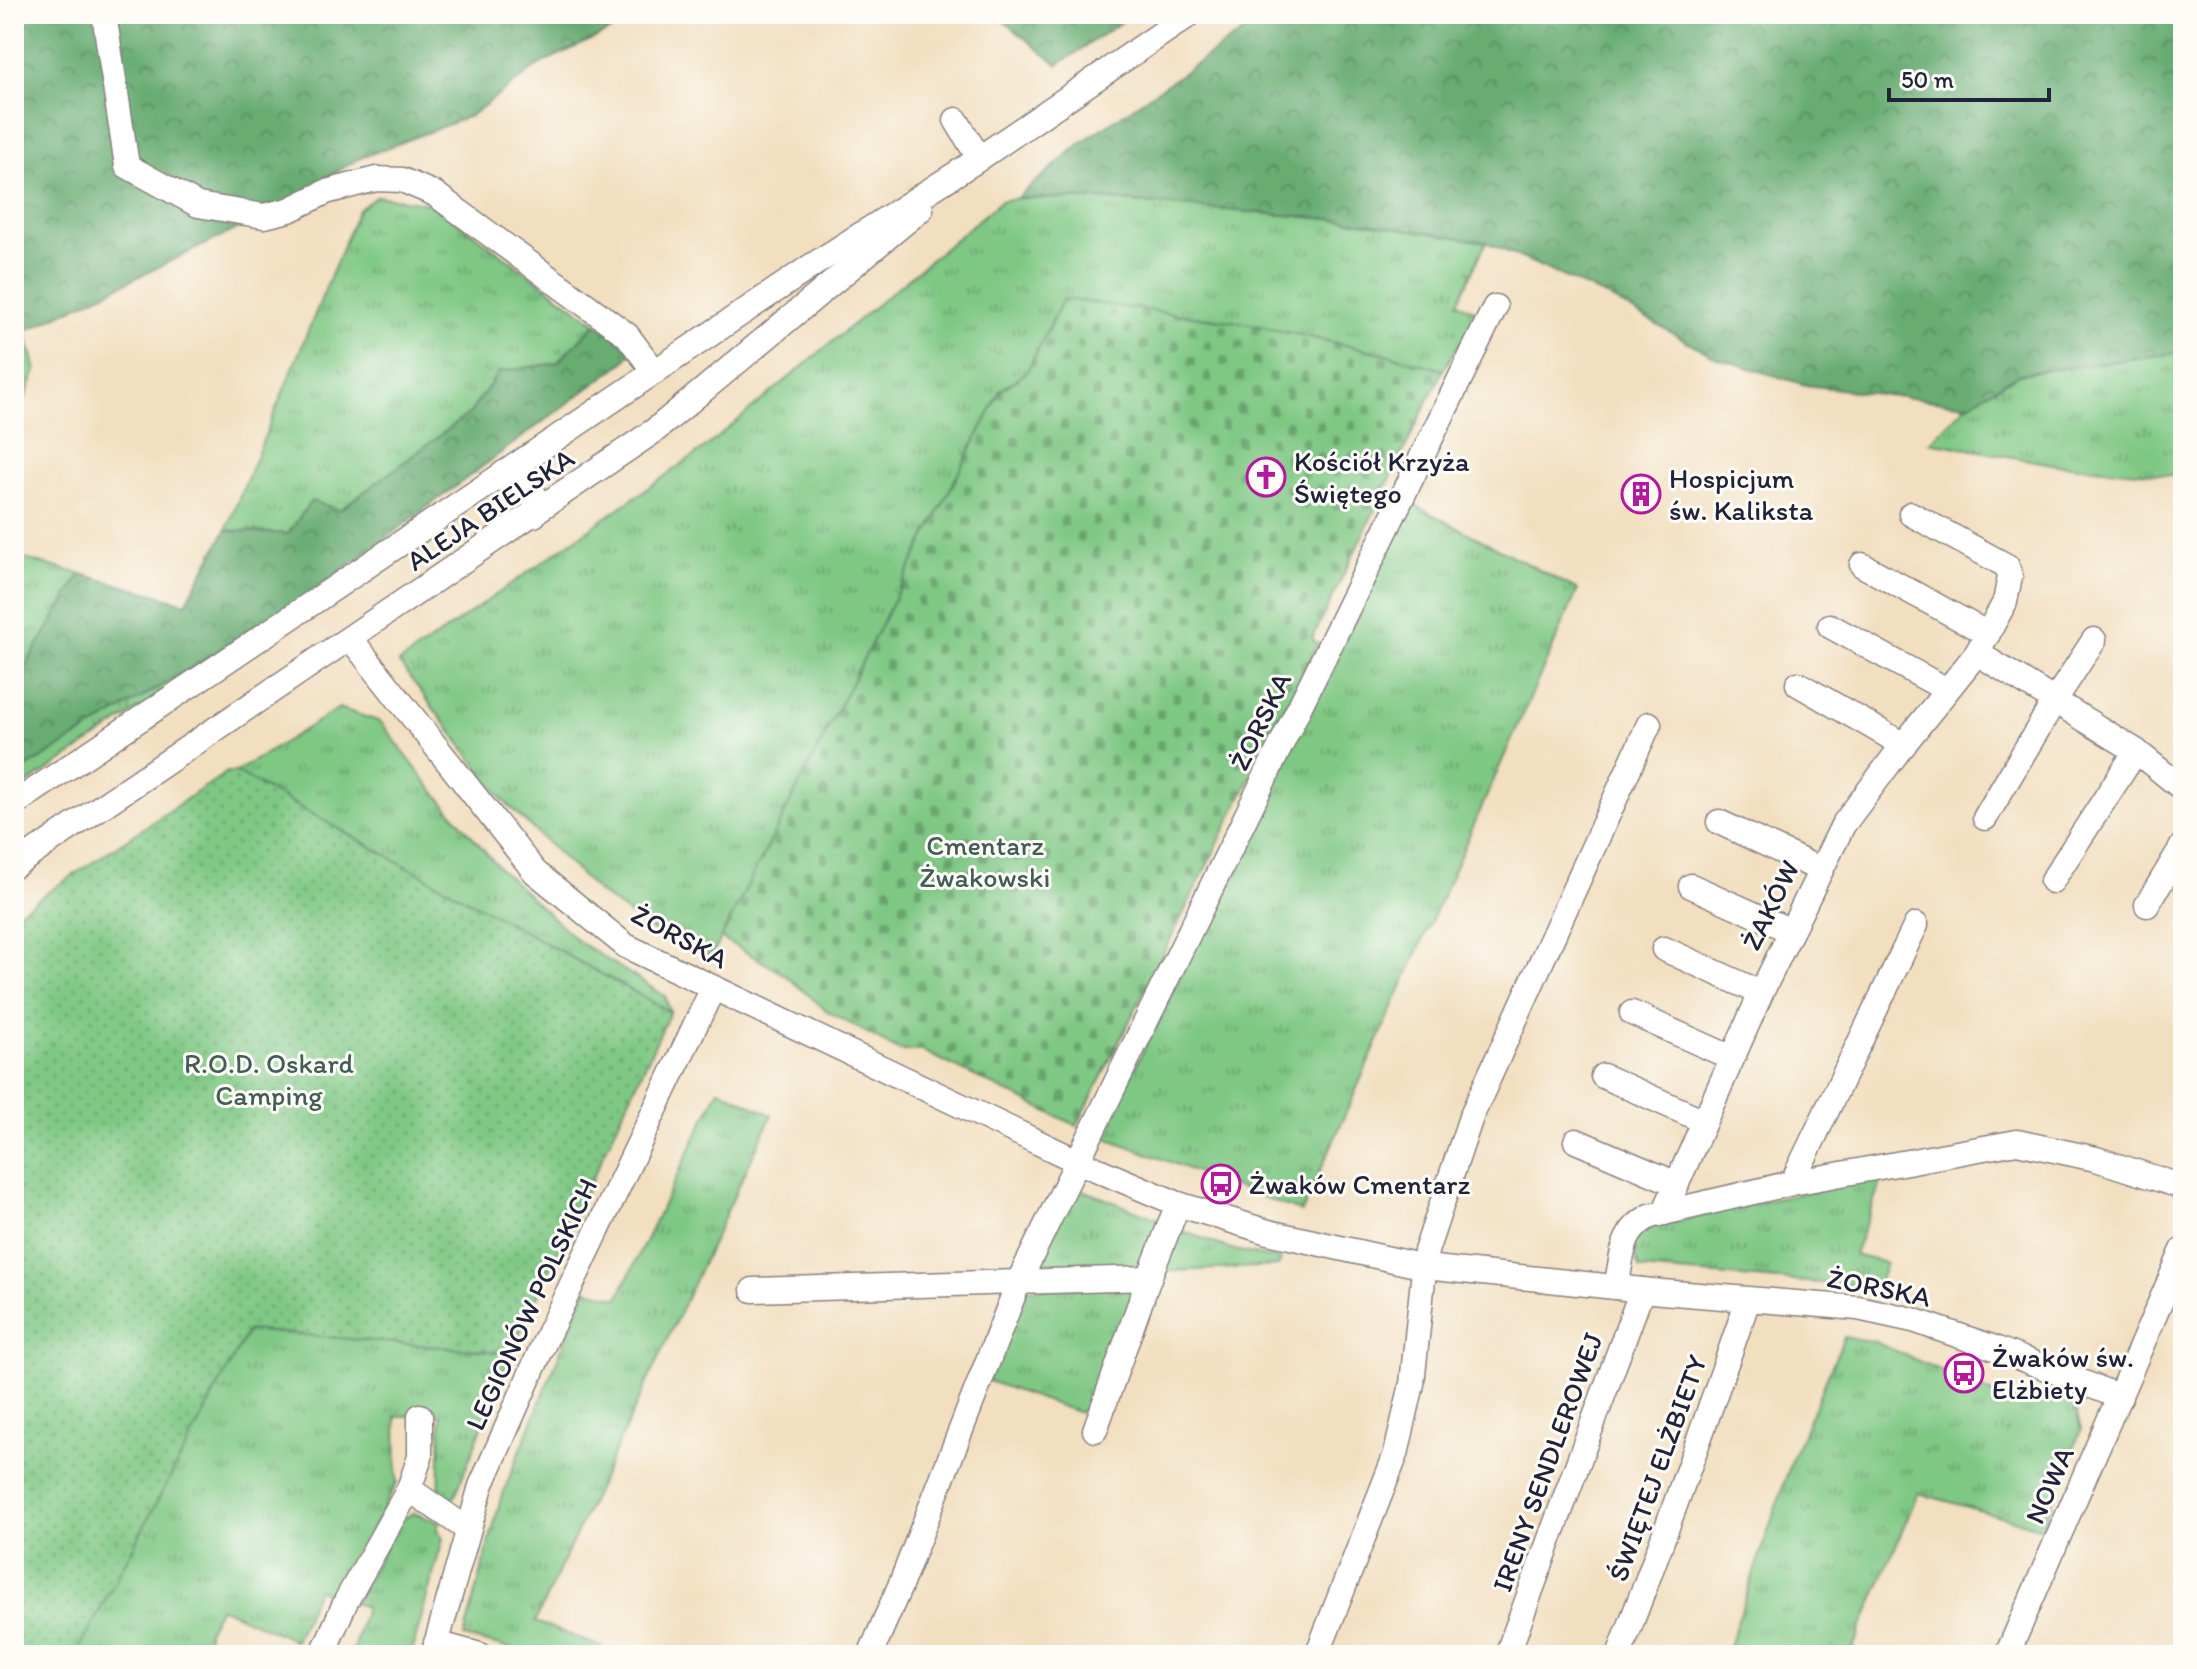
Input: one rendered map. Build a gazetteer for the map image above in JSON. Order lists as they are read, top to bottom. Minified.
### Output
{"streets":{"street":["ALEJA BIELSKA","ŻORSKA","ŻAKÓW","LEGIONÓW POLSKICH","IRENY SENDLEROWEJ","ŚWIĘTEJ ELŻBIETY","NOWA"]},"crossings":[["ALEJA BIELSKA","ŻORSKA"],["ŻORSKA","LEGIONÓW POLSKICH"],["ŻORSKA","IRENY SENDLEROWEJ"],["ŻORSKA","ŚWIĘTEJ ELŻBIETY"],["ŻORSKA","NOWA"]],"parks":["Cmentarz Żwakowski","R.O.D. Oskard Camping"],"places":{"church":["Kościół Krzyża Świętego"],"building":["Hospicjum św. Kaliksta"],"bus stop":["Żwaków Cmentarz","Żwaków św. Elżbiety"]},"scale_bar":"50 m"}
